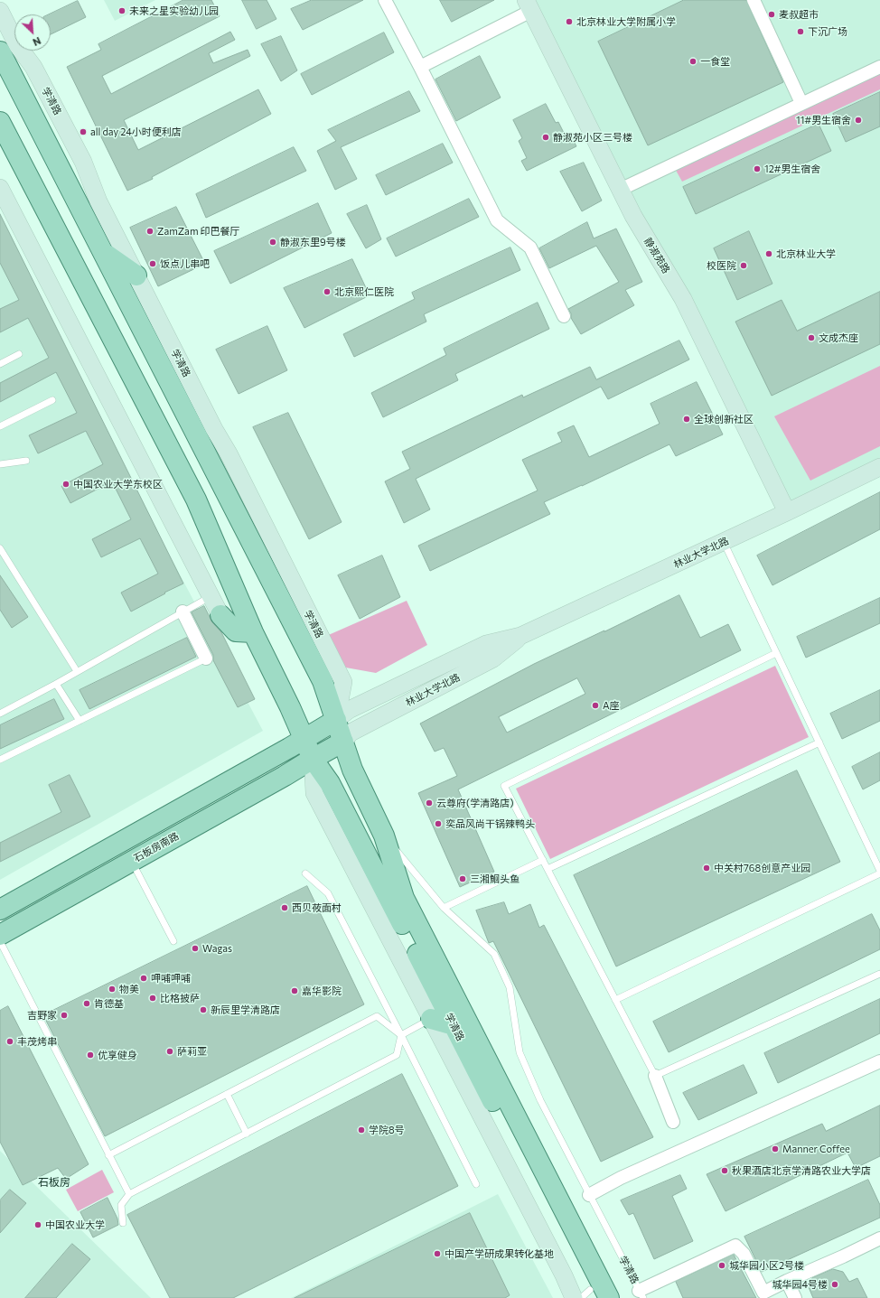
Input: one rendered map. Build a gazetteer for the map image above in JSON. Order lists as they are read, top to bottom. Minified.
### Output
{"streets":{"main road":["学清路","石板房南路"],"street":["静淑苑路","林业大学北路"]},"crossings":[["学清路","林业大学北路"],["学清路","石板房南路"],["静淑苑路","林业大学北路"],["林业大学北路","石板房南路"]],"districts":["石板房"],"places":["未来之星实验幼儿园","麦叔超市","北京林业大学附属小学","下沉广场","一食堂","11#男生宿舍","all day 24小时便利店","静淑苑小区三号楼","12#男生宿舍","ZamZam 印巴餐厅","静淑东里9号楼","北京林业大学","饭点儿串吧","校医院","北京熙仁医院","文成杰座","全球创新社区","中国农业大学东校区","A座","云尊府(学清路店)","奕品风尚干锅辣鸭头","中关村768创意产业园","三湘鮰头鱼","西贝莜面村","Wagas","呷哺呷哺","物美","嘉华影院","比格披萨","肯德基","新辰里学清路店","吉野家","丰茂烤串","萨莉亚","优享健身","学院8号","Manner Coffee","秋果酒店北京学清路农业大学店","中国农业大学","中国产学研成果转化基地","城华园小区2号楼","城华园4号楼"],"north":"bottom right"}
